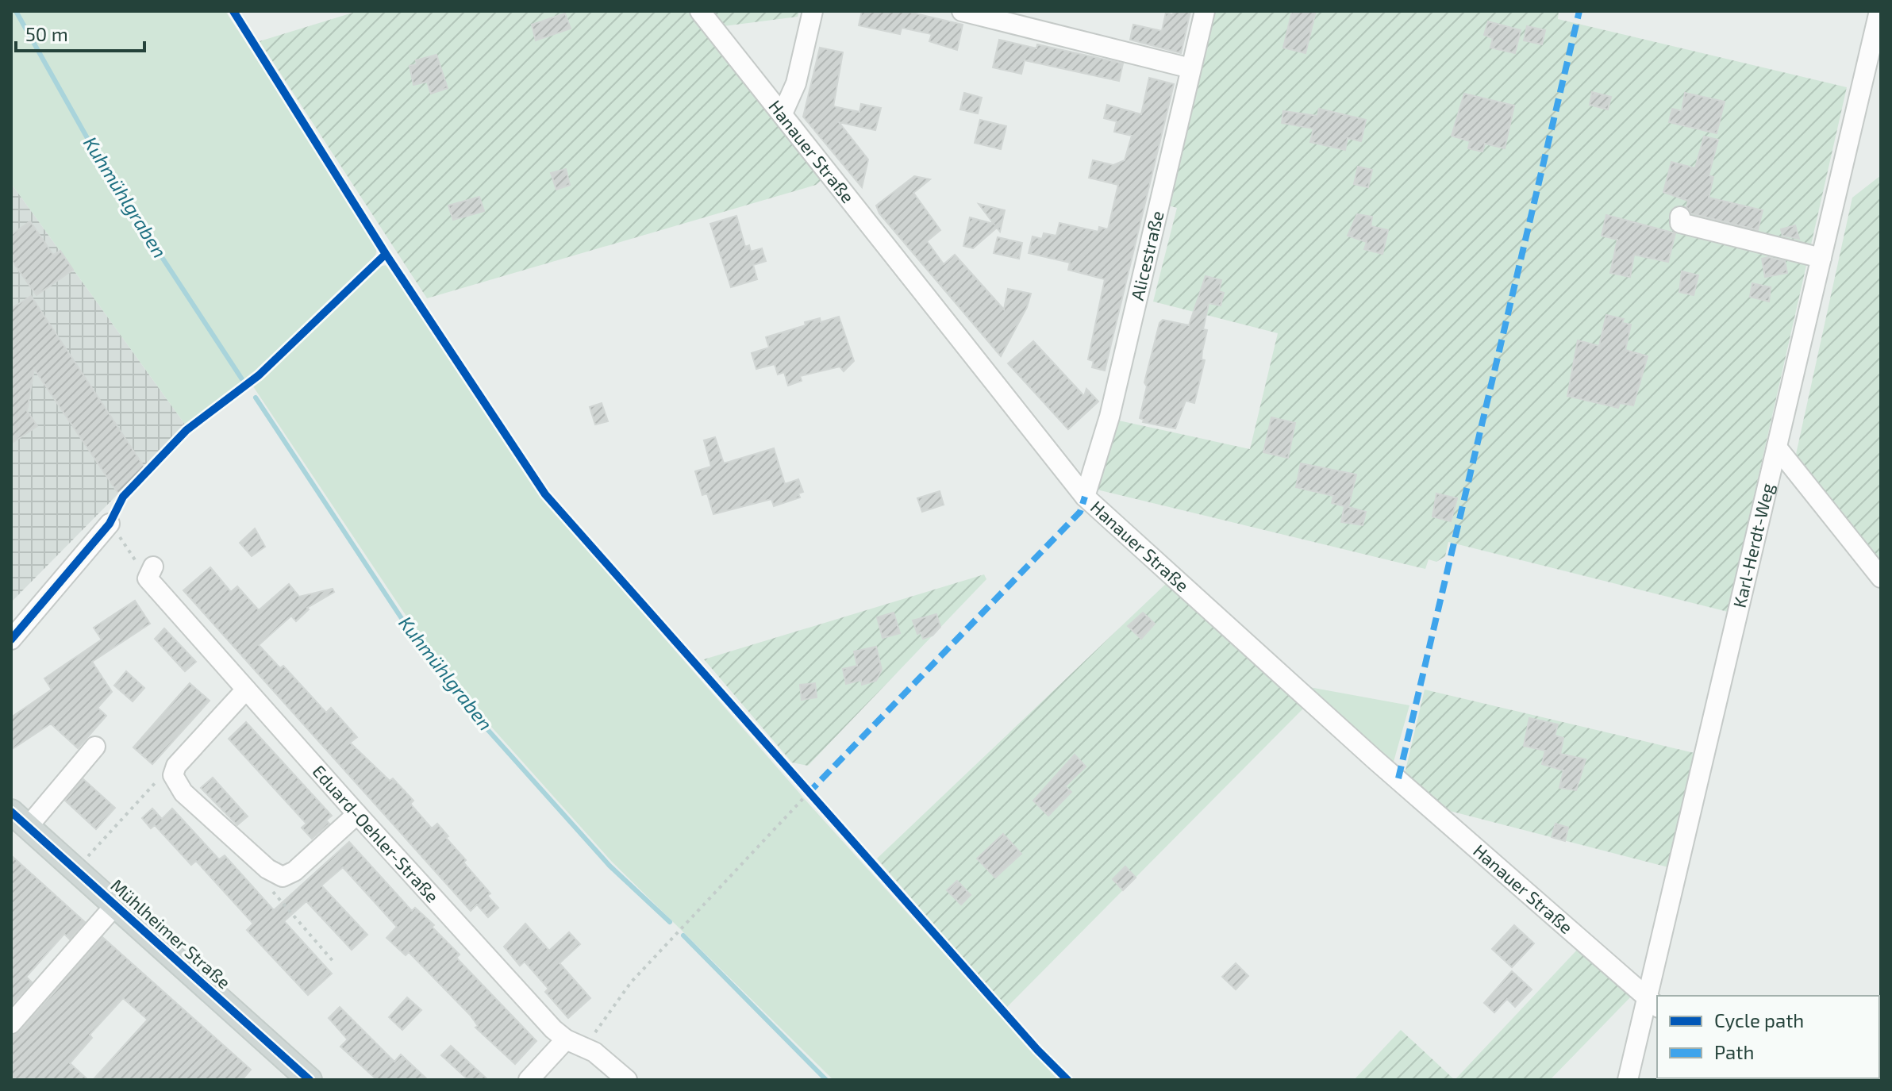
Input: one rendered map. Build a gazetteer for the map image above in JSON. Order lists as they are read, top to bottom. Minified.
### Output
{"streets":{"main road":["Mühlheimer Straße"],"street":["Hanauer Straße","Alicestraße","Karl-Herdt-Weg","Eduard-Oehler-Straße"]},"crossings":[["Hanauer Straße","Alicestraße"],["Hanauer Straße","Karl-Herdt-Weg"]],"water":["Kuhmühlgraben"],"legend":["Cycle path","Path"],"scale_bar":"50 m"}
